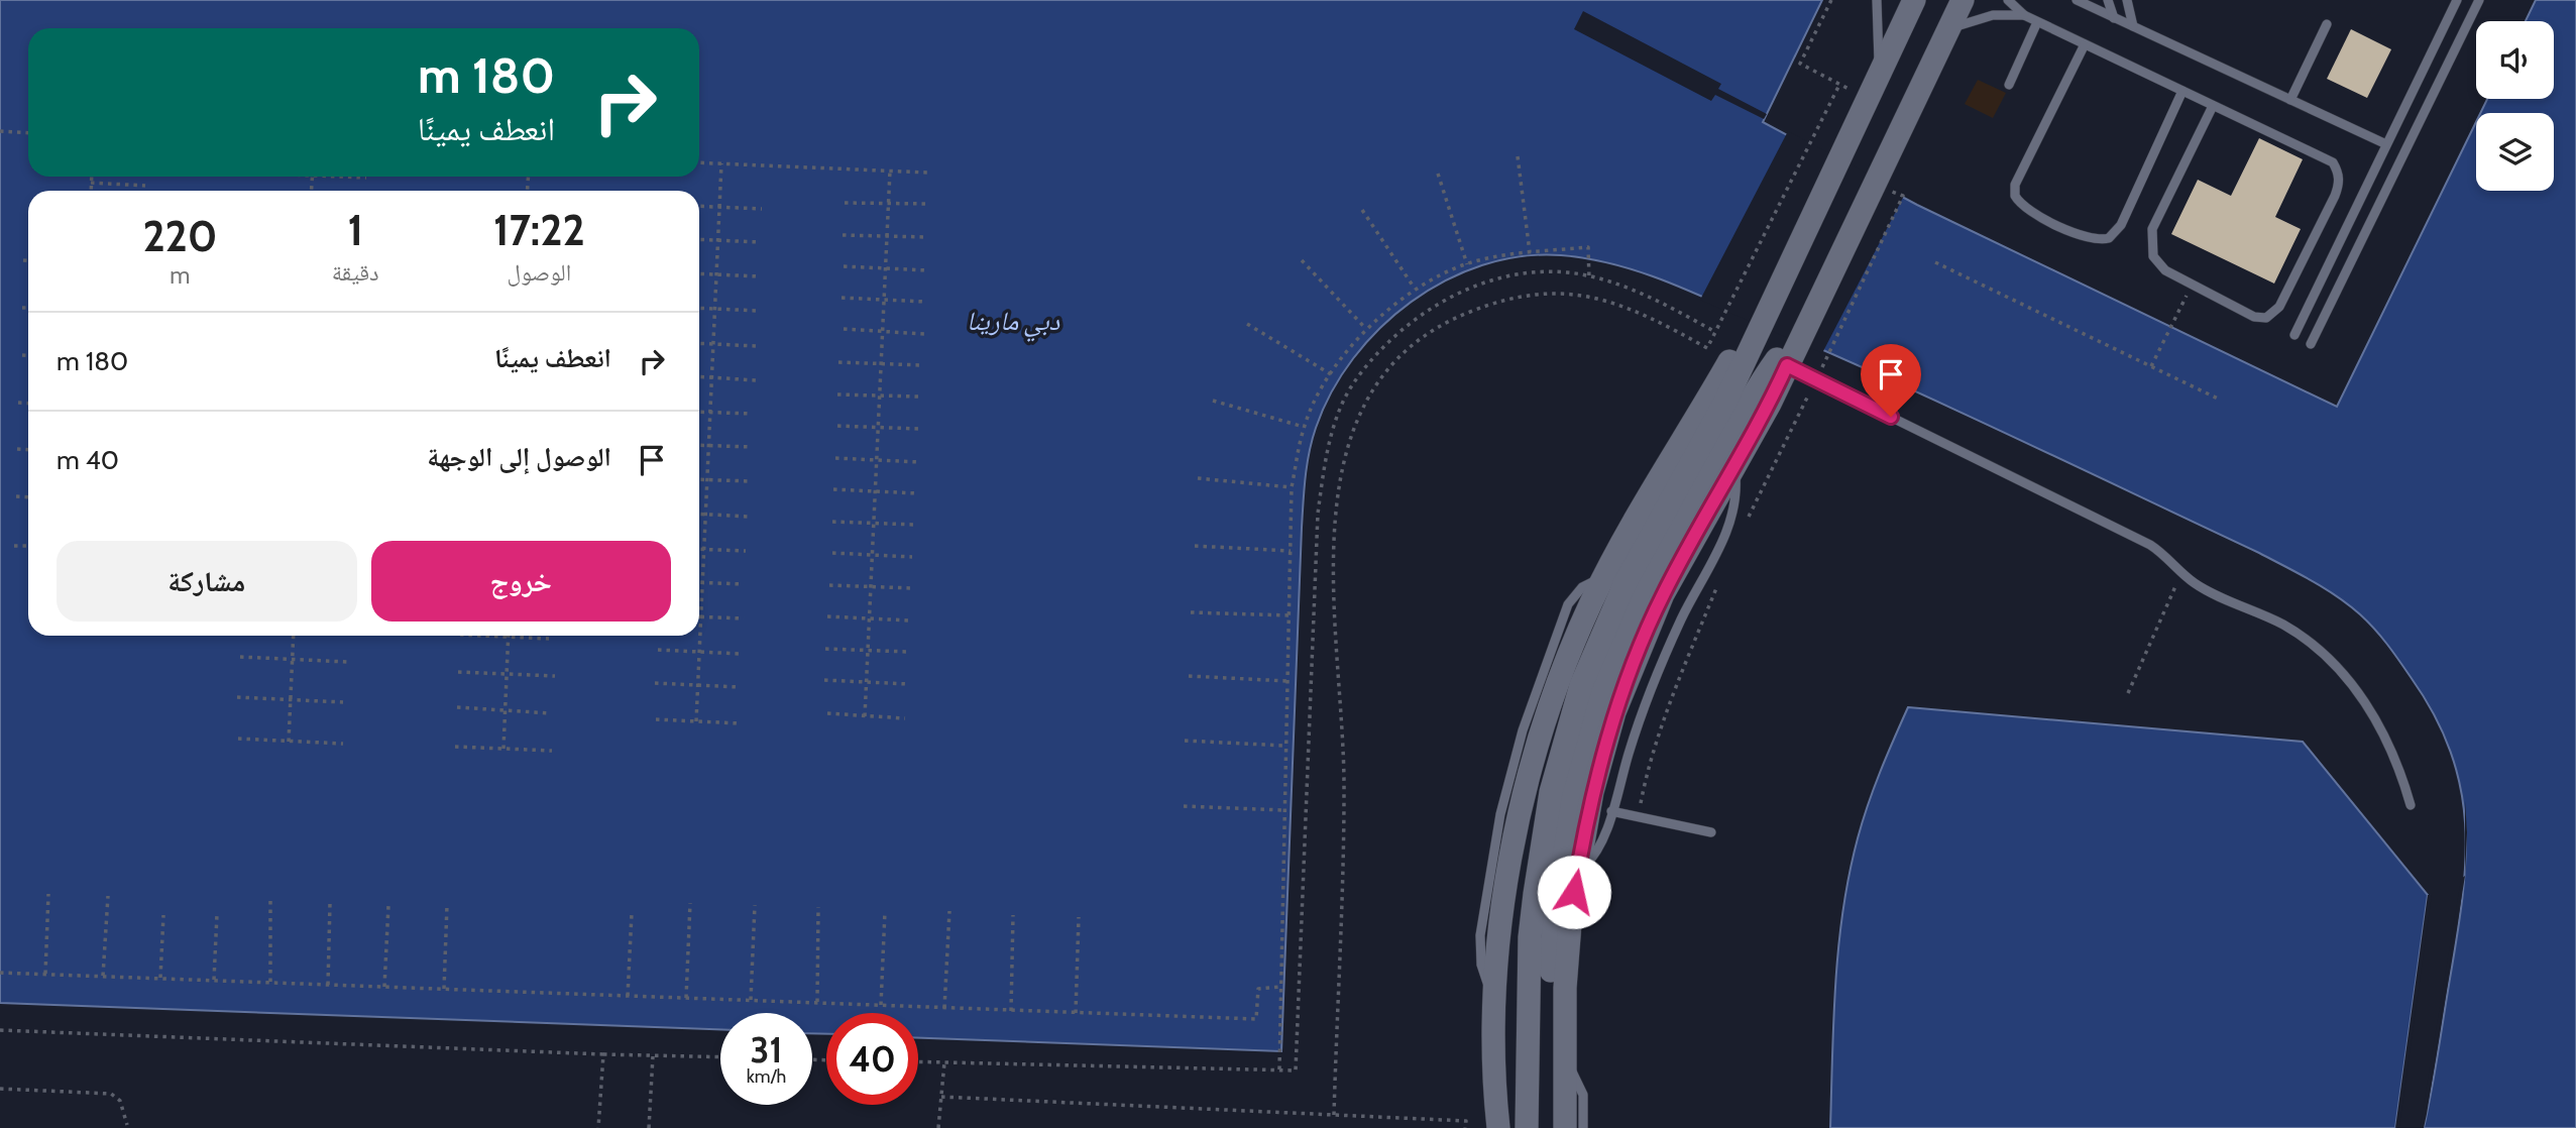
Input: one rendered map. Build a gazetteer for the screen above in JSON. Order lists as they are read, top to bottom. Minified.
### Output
{"water":["دبي مارينا"],"page":{"turn":["180 m","انعطف يمينًا"],"eta":["17:22","الوصول","1","دقيقة","220","m"],"list":[{"name":"انعطف يمينًا","value":"180 m"},{"name":"الوصول إلى الوجهة","value":"40 m"}],"buttons":["خروج","مشاركة"],"speed":"31 km/h","limit":"40"}}
